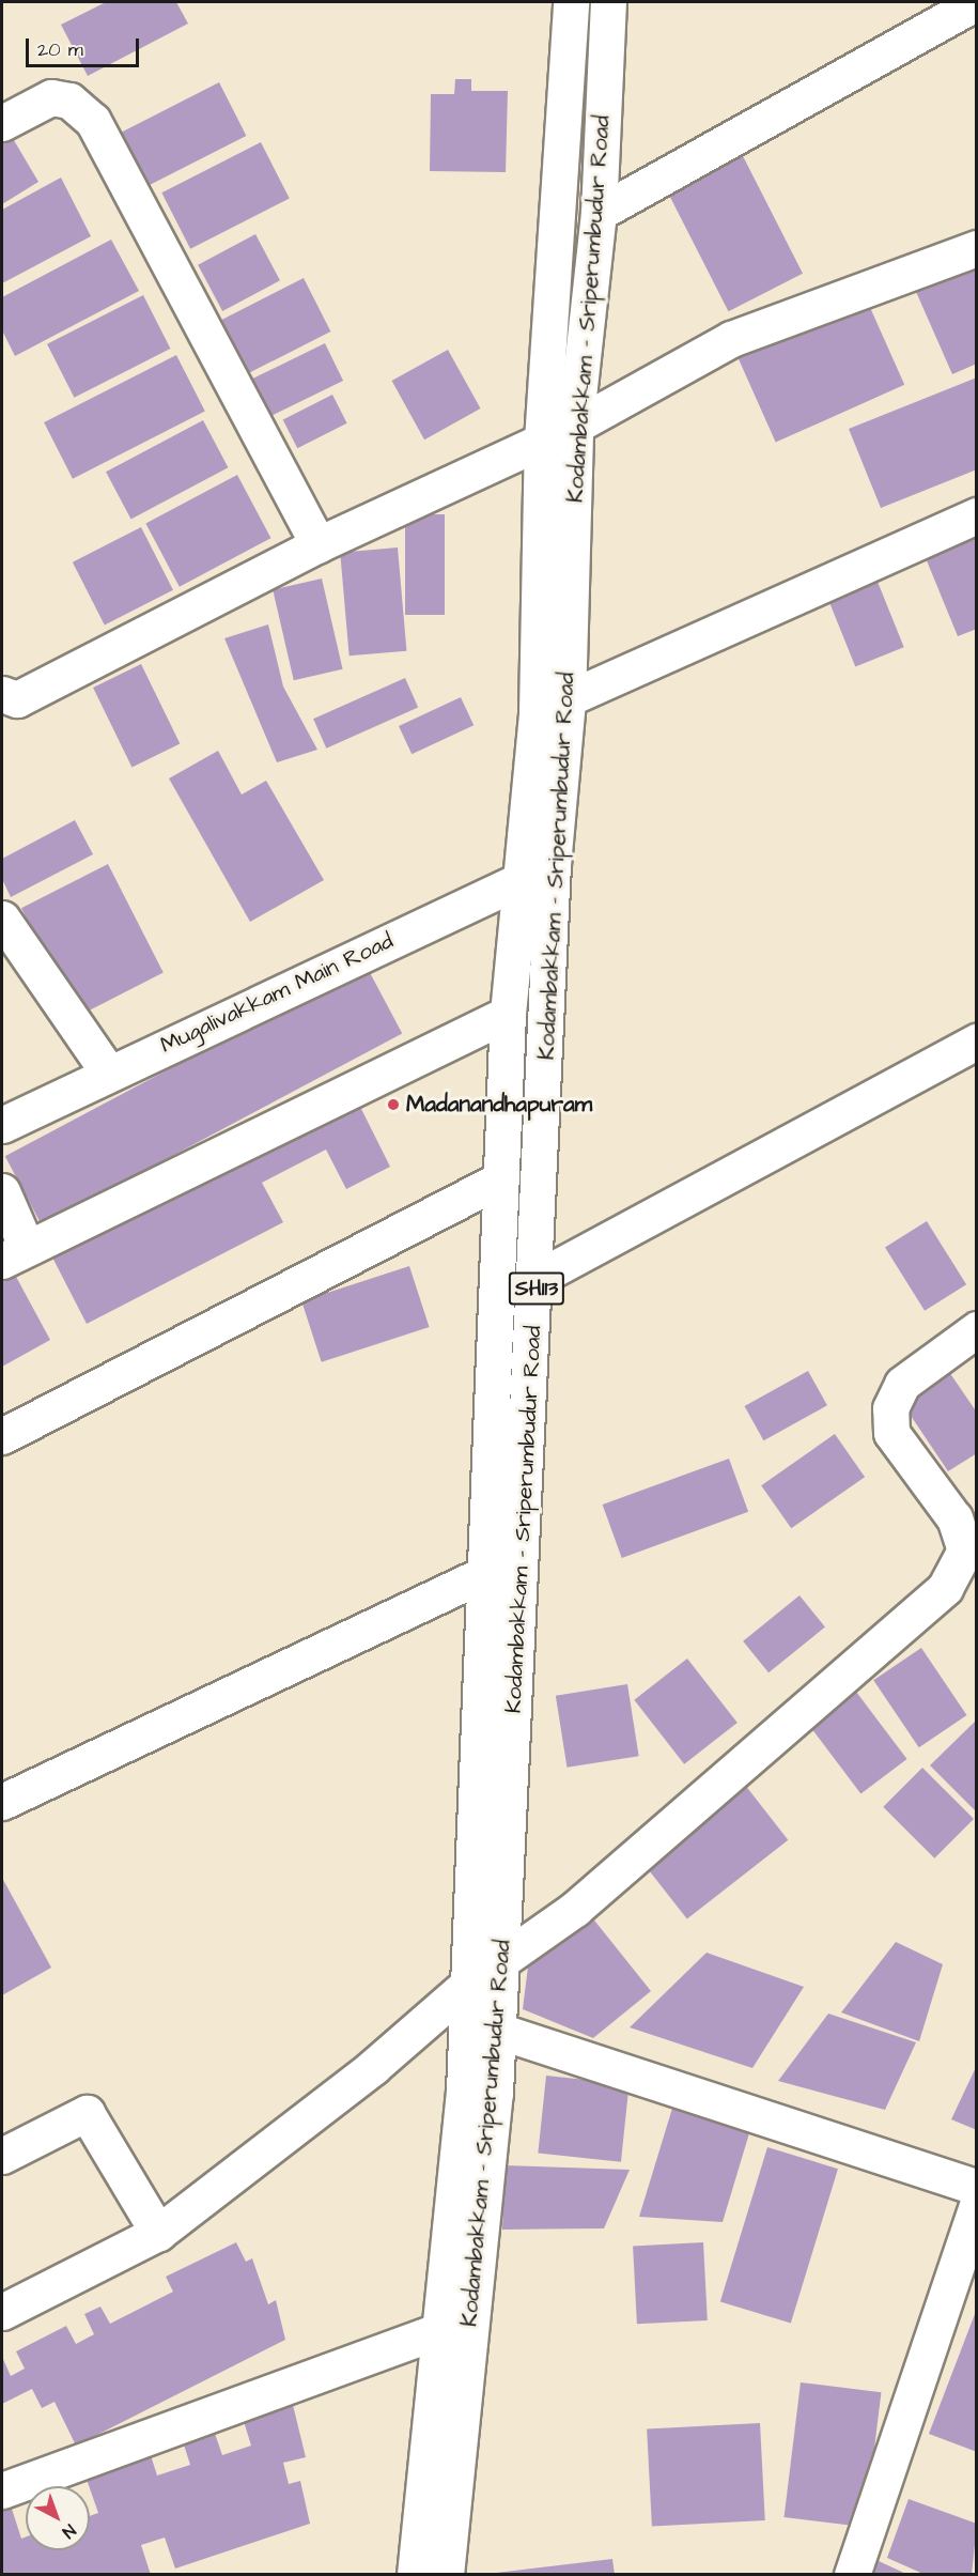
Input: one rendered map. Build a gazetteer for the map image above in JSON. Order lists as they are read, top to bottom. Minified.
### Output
{"streets":{"street":["Kodambakkam – Sriperumbudur Road","Mugalivakkam Main Road","SH113"]},"crossings":[["Kodambakkam – Sriperumbudur Road","Mugalivakkam Main Road"]],"places":["Madanandhapuram"],"scale_bar":"20 m","north":"bottom right"}
